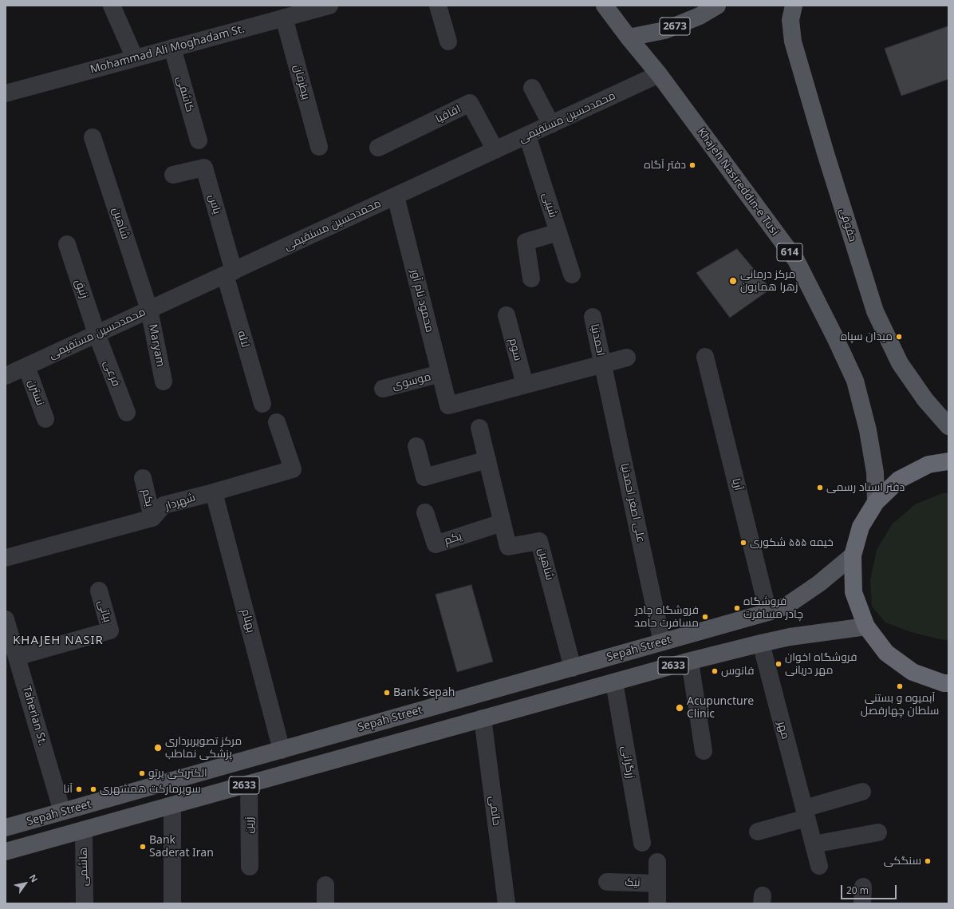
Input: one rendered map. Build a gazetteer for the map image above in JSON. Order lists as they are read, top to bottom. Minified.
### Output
{"streets":{"main road":["2673","Khajeh Nasireddin-e Tusi","حقوقی","614","Sepah Street","2633"],"street":["Mohammad Ali Moghadam St.","بیطرفان","کاشفی","اقاقیا","محمدحسین مستقیمی","یاس","شیبی","شاهین","زنبق","محمود نام آور","لاله","احمدنیا","Maryam","سوم","فرعی","موسوی","نسترن","آریا","یکم","شهردار","علی اصغر احمدنیا","بیاتی","بهنام","Taherian St.","مهر","زرگرانی","حاتمی","زرین","هاشمی","نیک"]},"crossings":[["2673","Khajeh Nasireddin-e Tusi"],["Mohammad Ali Moghadam St.","بیطرفان"],["Mohammad Ali Moghadam St.","کاشفی"],["اقاقیا","محمدحسین مستقیمی"],["محمدحسین مستقیمی","Khajeh Nasireddin-e Tusi"],["محمدحسین مستقیمی","یاس"],["محمدحسین مستقیمی","شیبی"],["محمدحسین مستقیمی","شاهین"],["محمدحسین مستقیمی","زنبق"],["محمدحسین مستقیمی","محمود نام آور"],["محمدحسین مستقیمی","لاله"],["محمدحسین مستقیمی","Maryam"],["محمدحسین مستقیمی","فرعی"],["محمدحسین مستقیمی","نسترن"],["یاس","لاله"],["شاهین","Maryam"],["شاهین","یکم"],["شاهین","Sepah Street"],["زنبق","فرعی"],["محمود نام آور","سوم"],["محمود نام آور","موسوی"],["احمدنیا","علی اصغر احمدنیا"],["آریا","Sepah Street"],["یکم","شهردار"],["شهردار","بهنام"],["علی اصغر احمدنیا","Sepah Street"],["بیاتی","Taherian St."],["بهنام","Sepah Street"],["Sepah Street","Taherian St."],["Sepah Street","مهر"],["Sepah Street","زرگرانی"],["Sepah Street","حاتمی"],["Sepah Street","زرین"],["Sepah Street","هاشمی"]],"districts":["KHAJEH NASIR"],"places":["دفتر آگاه","مرکز درمانی زهرا همایون","میدان سپاه","دفتر اسناد رسمی","خیمه ۵۵۵ شکوری","فروشگاه چادر مسافرت","فروشگاه چادر مسافرت حامد","فروشگاه اخوان مهر دریانی","فانوس","آبمیوه و بستنی سلطان چهارفصل","Bank Sepah","Acupuncture Clinic","مرکز تصویربرداری پزشکی نماطب","الکتریکی پرتو","آنا","سوپرمارکت همشهری","Bank Saderat Iran","سنگکی"],"scale_bar":"20 m","north":"top right"}
